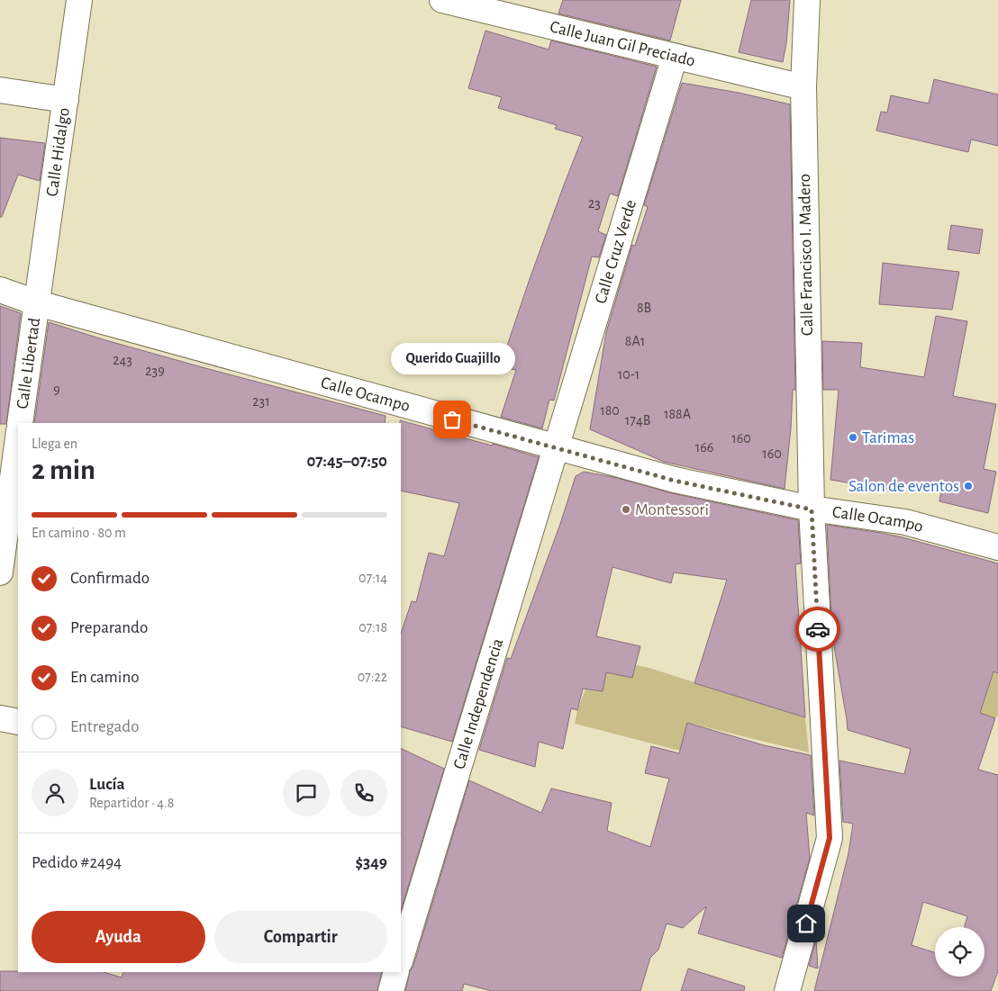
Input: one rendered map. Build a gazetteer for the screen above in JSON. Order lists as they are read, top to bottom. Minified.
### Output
{"streets":{"street":["Calle Juan Gil Preciado","Calle Hidalgo","Calle Cruz Verde","Calle Francisco I. Madero","Calle Libertad","Calle Ocampo","Calle Independencia"]},"crossings":[["Calle Juan Gil Preciado","Calle Cruz Verde"],["Calle Juan Gil Preciado","Calle Francisco I. Madero"],["Calle Hidalgo","Calle Libertad"],["Calle Hidalgo","Calle Ocampo"],["Calle Cruz Verde","Calle Ocampo"],["Calle Cruz Verde","Calle Independencia"],["Calle Francisco I. Madero","Calle Ocampo"],["Calle Libertad","Calle Ocampo"],["Calle Ocampo","Calle Independencia"]],"places":["Querido Guajillo","Tarimas","Salon de eventos","Montessori"],"house_numbers":["23","8B","8A1","243","239","10-1","9","231","180","188A","174B","160","166","160"],"page":{"bubble":"Querido Guajillo","heading":["2 min","Llega en","07:45–07:50"],"panel":["Lucía","Repartidor · 4.8","Pedido #2494","$349"],"bar":"En camino · 80 m","list":[["Confirmado","07:14"],["Preparando","07:18"],["En camino","07:22"],"Entregado"],"buttons":["Ayuda","Compartir"]}}
